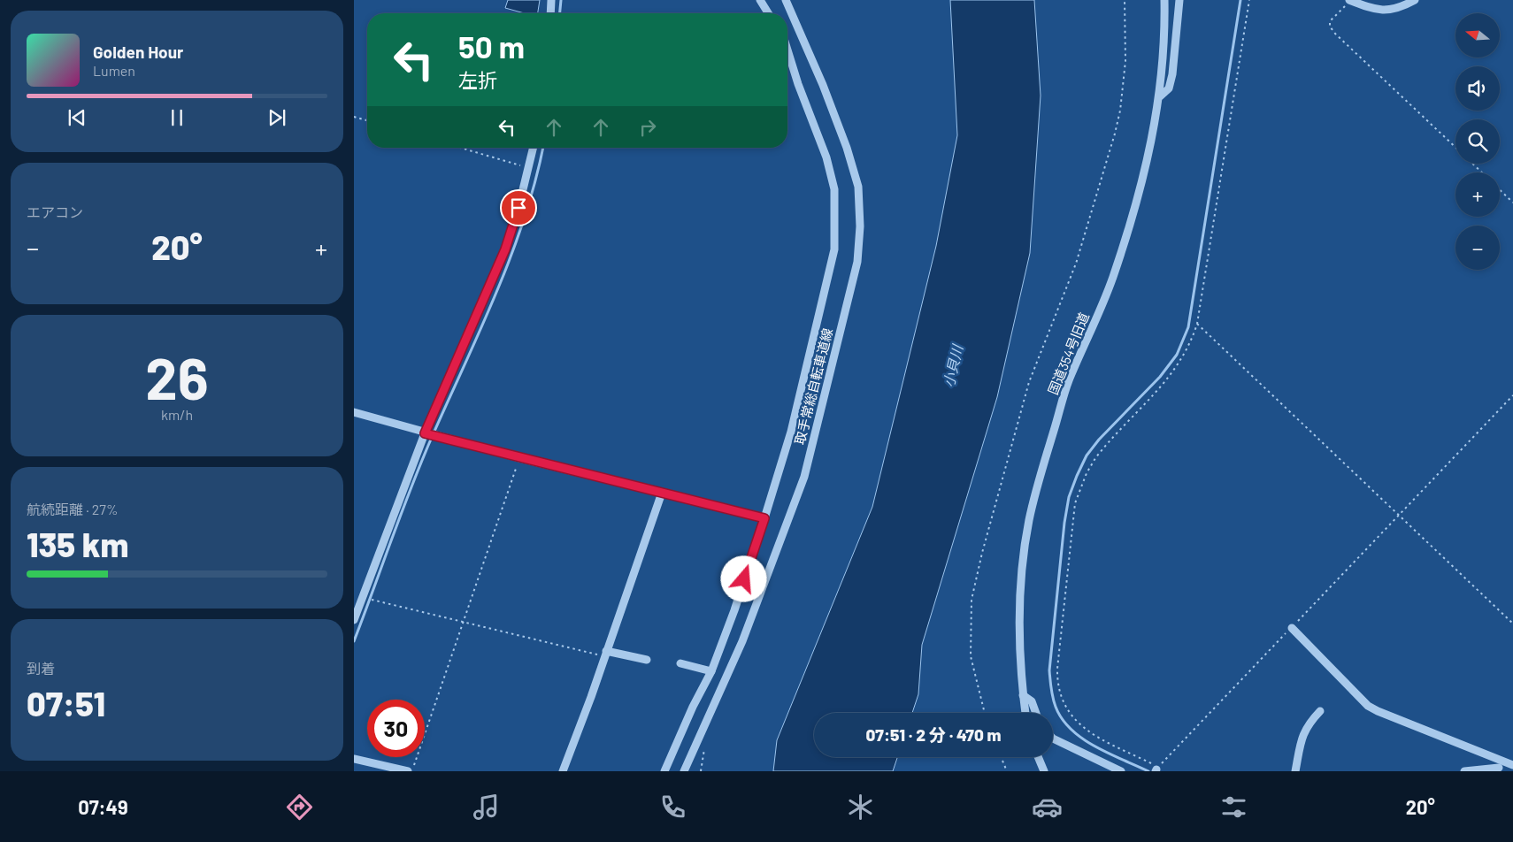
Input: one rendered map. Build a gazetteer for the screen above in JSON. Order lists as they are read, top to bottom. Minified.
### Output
{"streets":{"street":["国道354号旧道","取手常総自転車道線"]},"water":["小貝川"],"north":"left","page":{"map_buttons":["+","−"],"turn":["50 m","左折"],"song":["Golden Hour","Lumen"],"tile":["エアコン",["26","km/h"],["航続距離 · 27%","135 km"],["到着","07:51"]],"heat":["−","20°","+"],"limit":"30","trip":"07:51 · 2 分 · 470 m","tabs":["07:49","20°"]}}
